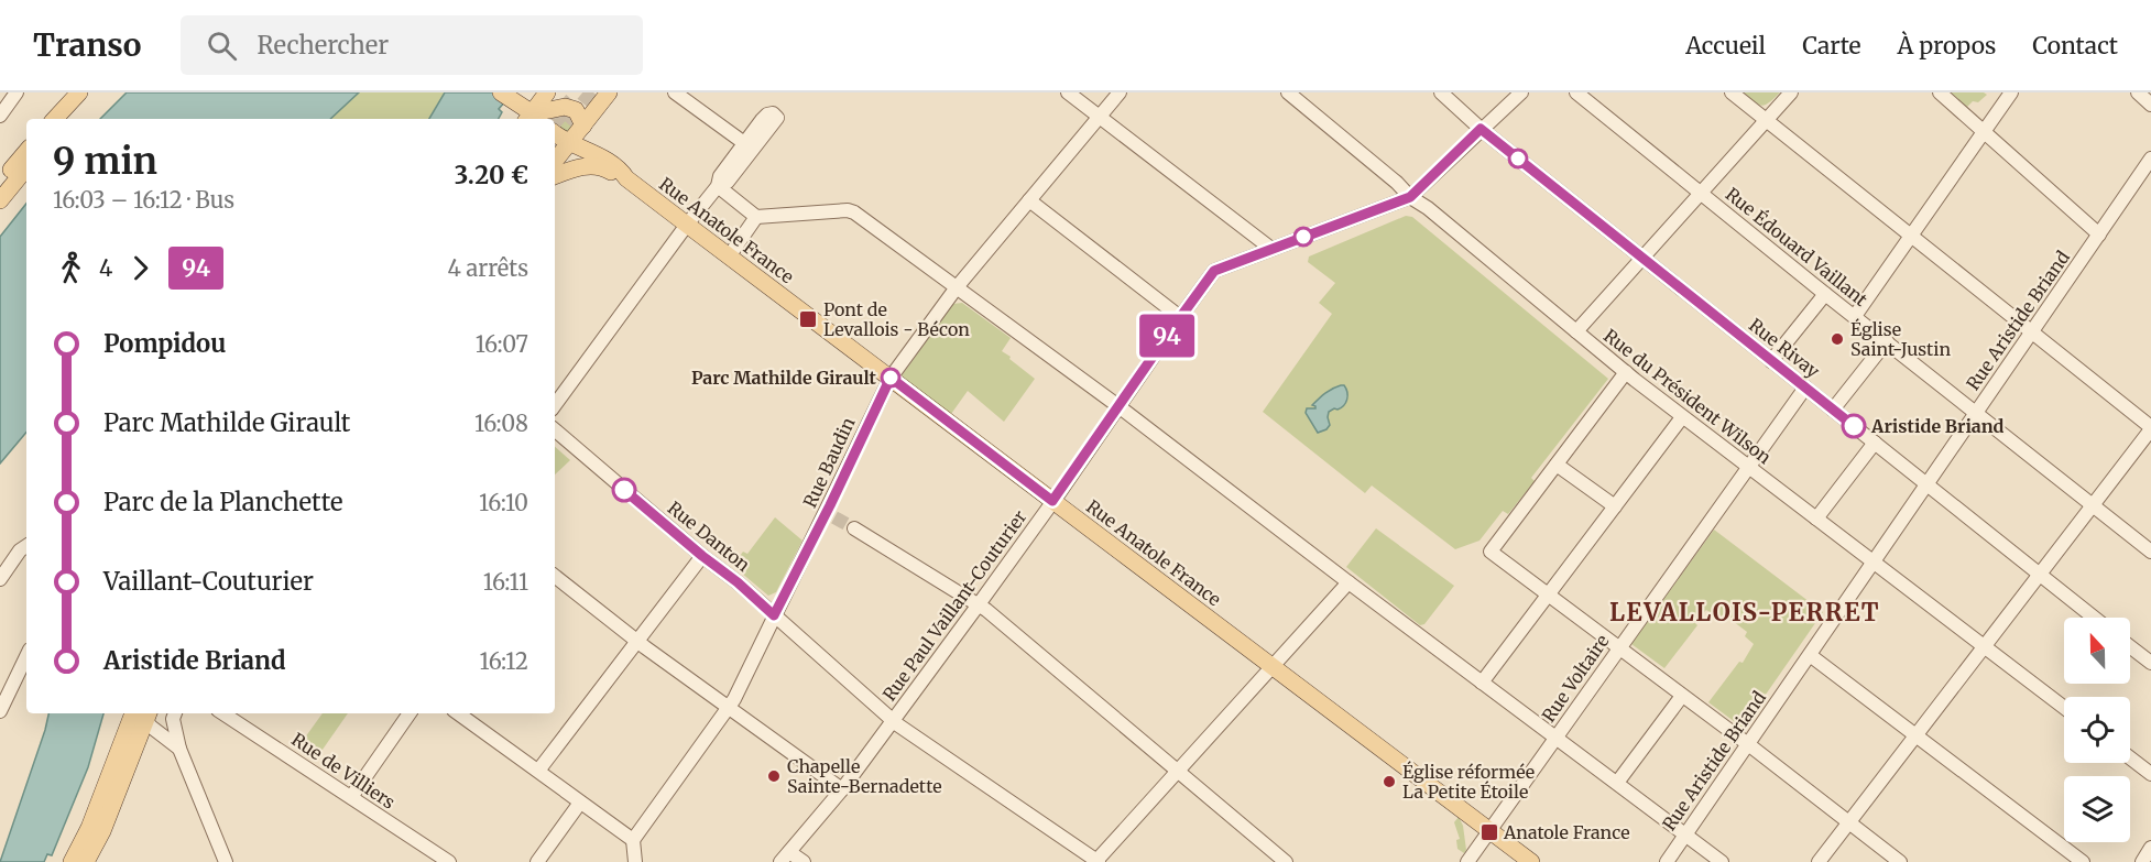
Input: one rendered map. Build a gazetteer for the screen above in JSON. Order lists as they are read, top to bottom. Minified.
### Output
{"streets":{"main road":["Rue Anatole France"],"street":["Rue Édouard Vaillant","Rue Aristide Briand","Rue Rivay","Rue du Président Wilson","Rue Baudin","Rue Danton","Rue Paul Vaillant-Couturier","Rue Voltaire","Rue de Villiers"]},"crossings":[["Rue Anatole France","Rue Baudin"],["Rue Anatole France","Rue Paul Vaillant-Couturier"],["Rue Anatole France","Rue Voltaire"],["Rue Édouard Vaillant","Rue Aristide Briand"],["Rue Aristide Briand","Rue Rivay"],["Rue Aristide Briand","Rue du Président Wilson"],["Rue Rivay","Rue Paul Vaillant-Couturier"],["Rue Rivay","Rue Voltaire"],["Rue du Président Wilson","Rue Paul Vaillant-Couturier"],["Rue du Président Wilson","Rue Voltaire"],["Rue Baudin","Rue Danton"],["Rue Danton","Rue Paul Vaillant-Couturier"]],"districts":["LEVALLOIS-PERRET"],"places":{"transit":["Pont de Levallois - Bécon","Anatole France"],"other":["Église Saint-Justin","Parc Mathilde Girault","Aristide Briand","Chapelle Sainte-Bernadette","Église réformée La Petite Étoile"]},"lines":["bus line 94"],"north":"top","page":{"header":"Transo","search":"Rechercher","nav":["Accueil","Carte","À propos","Contact"],"on_map":"94","heading":["9 min","16:03 – 16:12 · Bus","3.20 €"],"legs":["4","94","4 arrêts"],"list":[{"name":"Pompidou","value":"16:07"},{"name":"Parc Mathilde Girault","value":"16:08"},{"name":"Parc de la Planchette","value":"16:10"},{"name":"Vaillant-Couturier","value":"16:11"},{"name":"Aristide Briand","value":"16:12"}]}}
